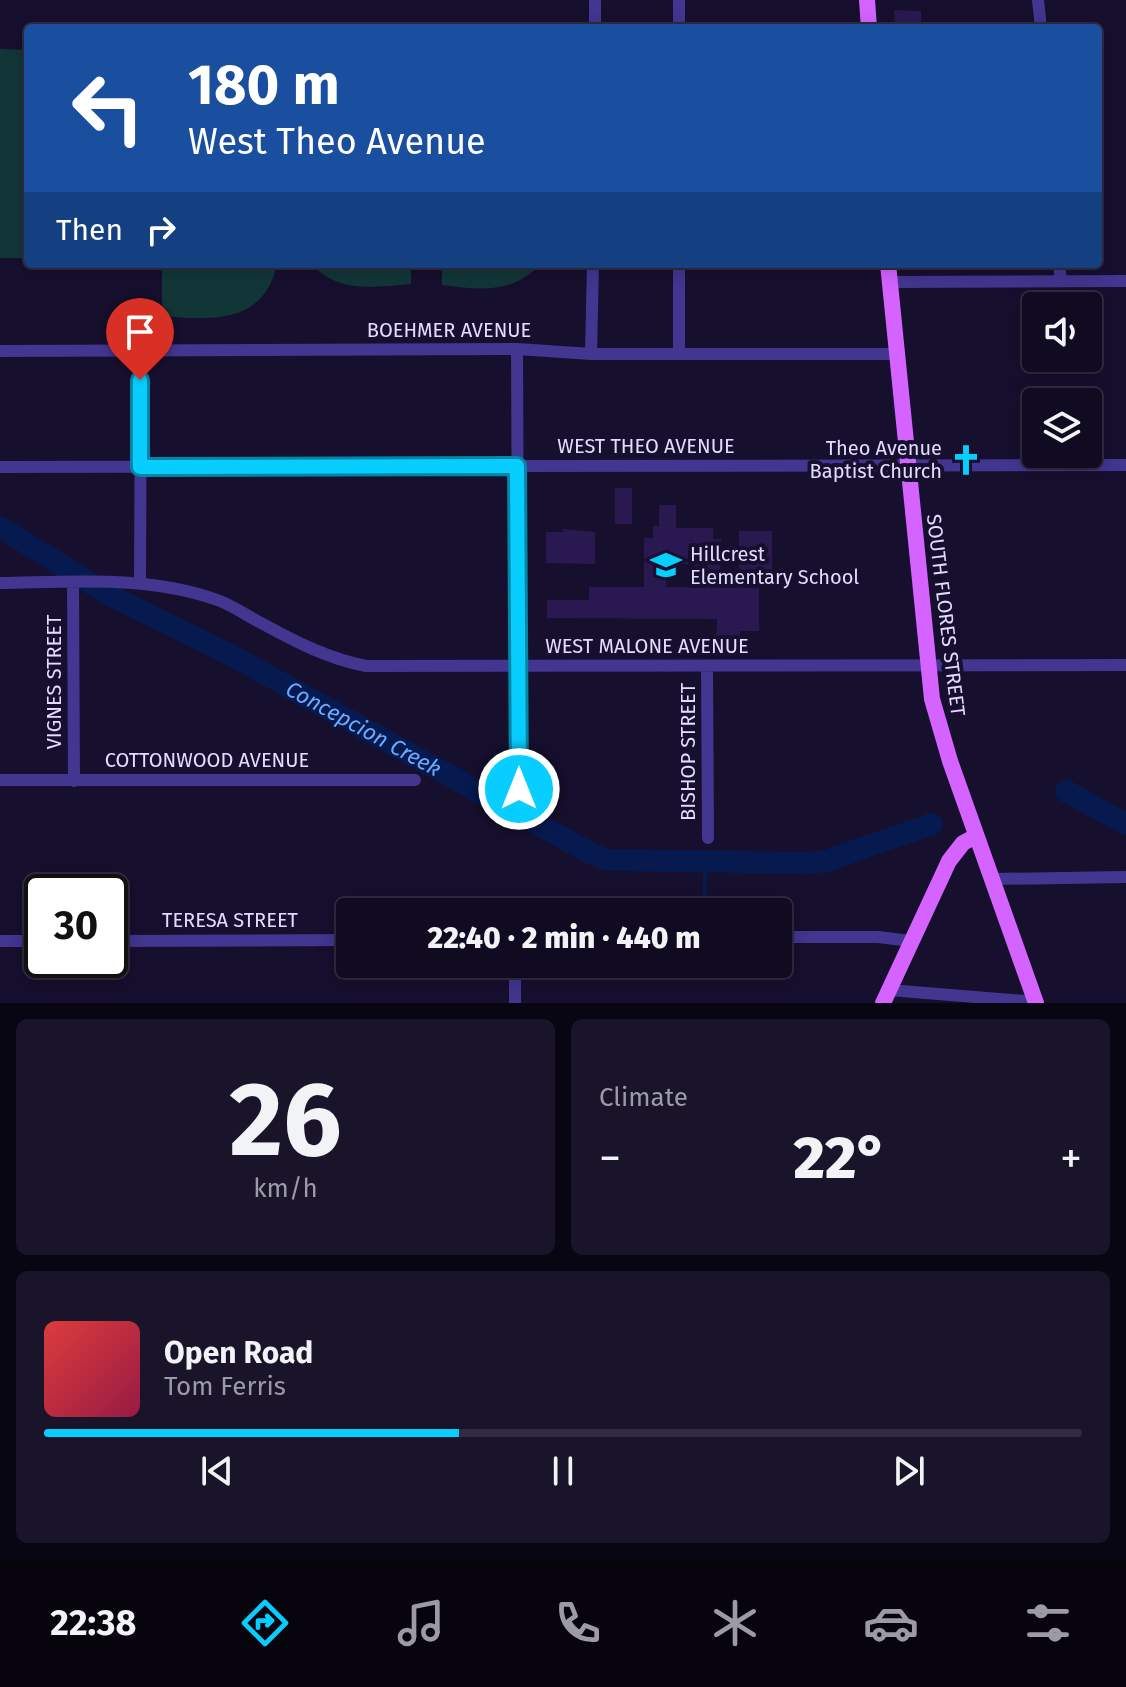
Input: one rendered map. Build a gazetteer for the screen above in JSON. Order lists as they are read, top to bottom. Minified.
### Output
{"streets":{"main road":["SOUTH FLORES STREET"],"street":["BOEHMER AVENUE","WEST THEO AVENUE","WEST MALONE AVENUE","VIGNES STREET","BISHOP STREET","COTTONWOOD AVENUE","TERESA STREET"]},"crossings":[["BOEHMER AVENUE","SOUTH FLORES STREET"],["WEST THEO AVENUE","SOUTH FLORES STREET"],["SOUTH FLORES STREET","WEST MALONE AVENUE"],["WEST MALONE AVENUE","VIGNES STREET"],["WEST MALONE AVENUE","BISHOP STREET"],["VIGNES STREET","COTTONWOOD AVENUE"]],"water":["Concepcion Creek"],"places":{"church":["Theo Avenue Baptist Church"],"school or university":["Hillcrest Elementary School"]},"page":{"turn":["180 m","West Theo Avenue"],"then":"Then","limit":"30","trip":"22:40 · 2 min · 440 m","tile":[["26","km/h"],"Climate"],"heat":["−","22°","+"],"song":["Open Road","Tom Ferris"],"tabs":"22:38"}}
